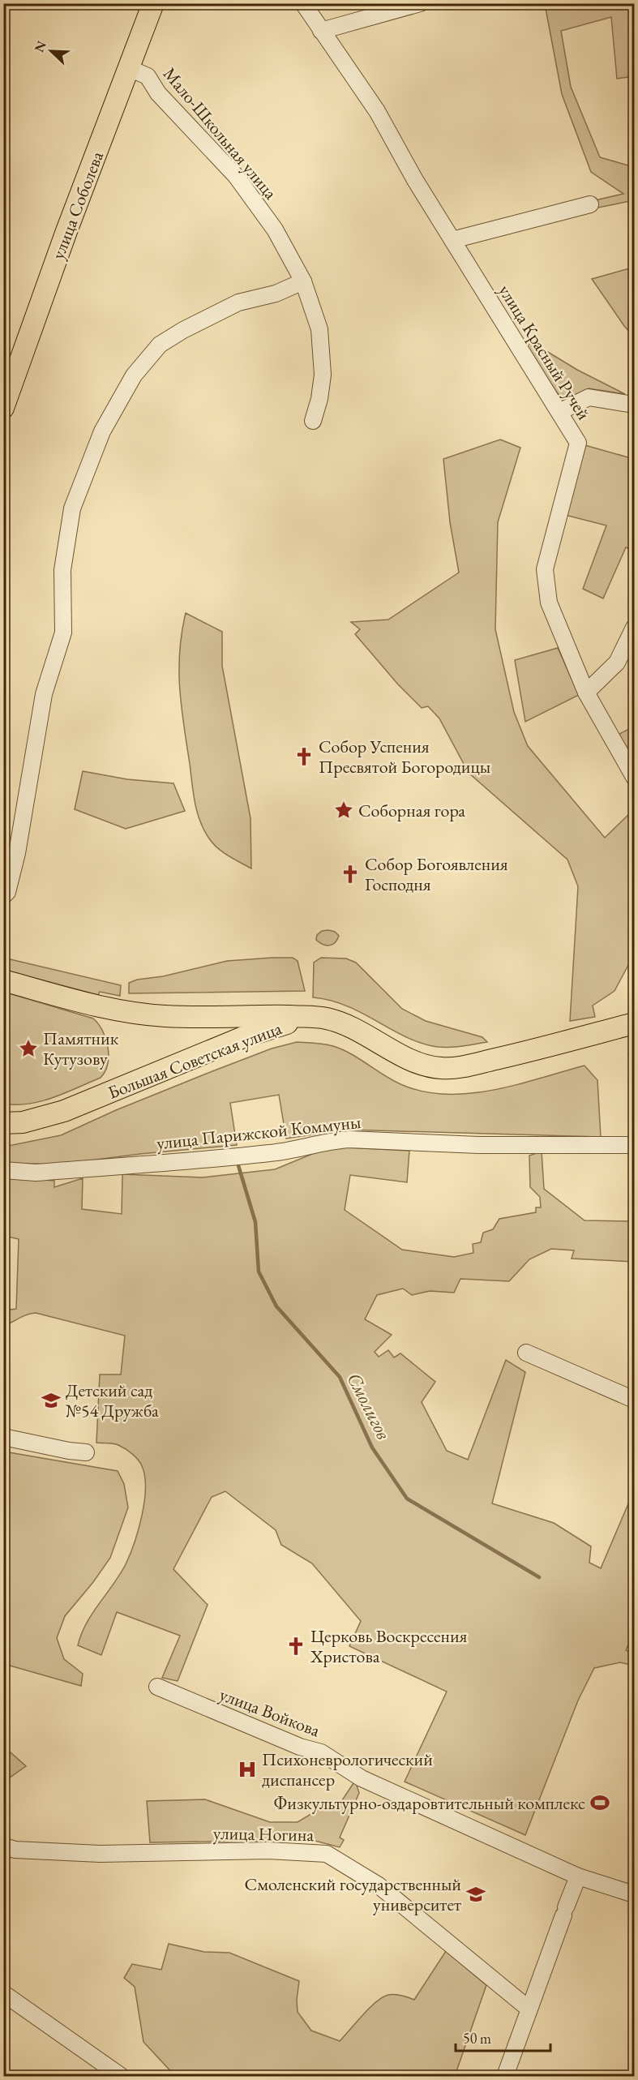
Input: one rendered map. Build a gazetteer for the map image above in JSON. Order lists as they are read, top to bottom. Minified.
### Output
{"streets":{"main road":["улица Соболева","Большая Советская улица"],"street":["Мало-Школьная улица","улица Красный Ручей","улица Парижской Коммуны","улица Войкова","улица Ногина"]},"crossings":[["Мало-Школьная улица","улица Соболева"]],"water":["Смолигов"],"places":{"church":["Собор Успения Пресвятой Богородицы","Собор Богоявления Господня","Церковь Воскресения Христова"],"place":["Соборная гора","Памятник Кутузову"],"school or university":["Детский сад №54 Дружба","Смоленский государственный университет"],"hospital":["Психоневрологический диспансер"],"sports":["Физкультурно-оздаровтительный комплекс"]},"scale_bar":"50 m","north":"top left"}
